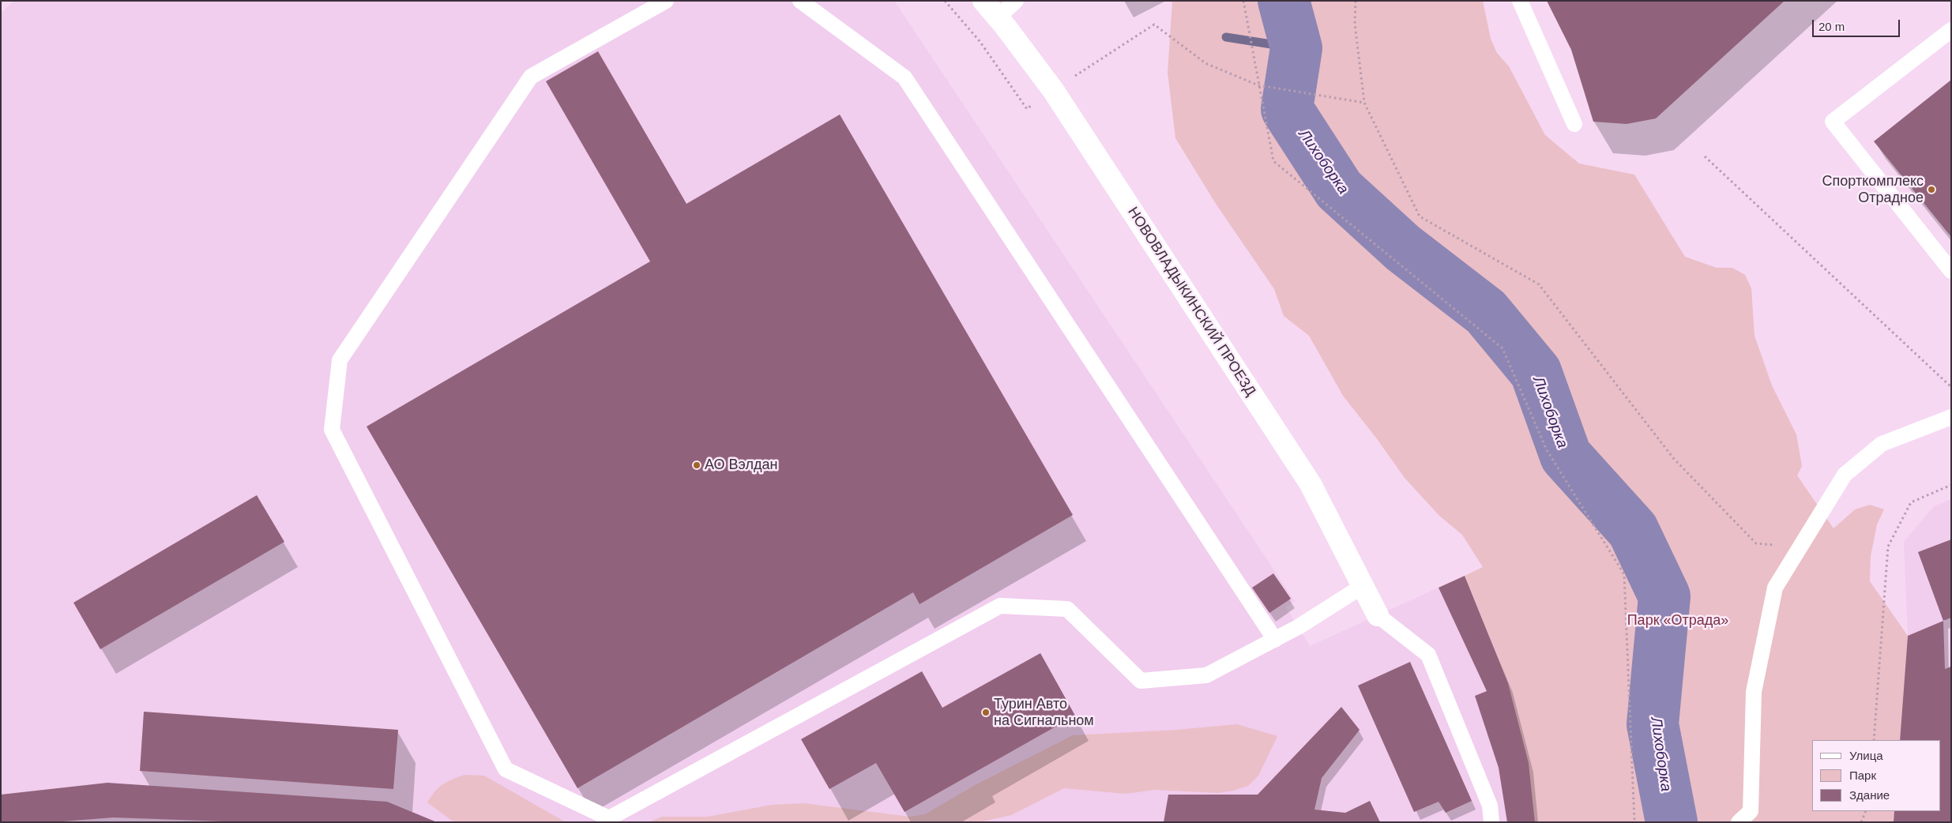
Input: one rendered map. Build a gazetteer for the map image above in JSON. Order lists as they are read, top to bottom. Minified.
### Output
{"streets":{"street":["НОВОВЛАДЫКИНСКИЙ ПРОЕЗД"]},"water":["Лихоборка"],"parks":["Парк «Отрада»"],"places":["Спорткомплекс Отрадное","АО Вэлдан","Турин Авто на Сигнальном"],"legend":["Улица","Парк","Здание"],"scale_bar":"20 m"}
